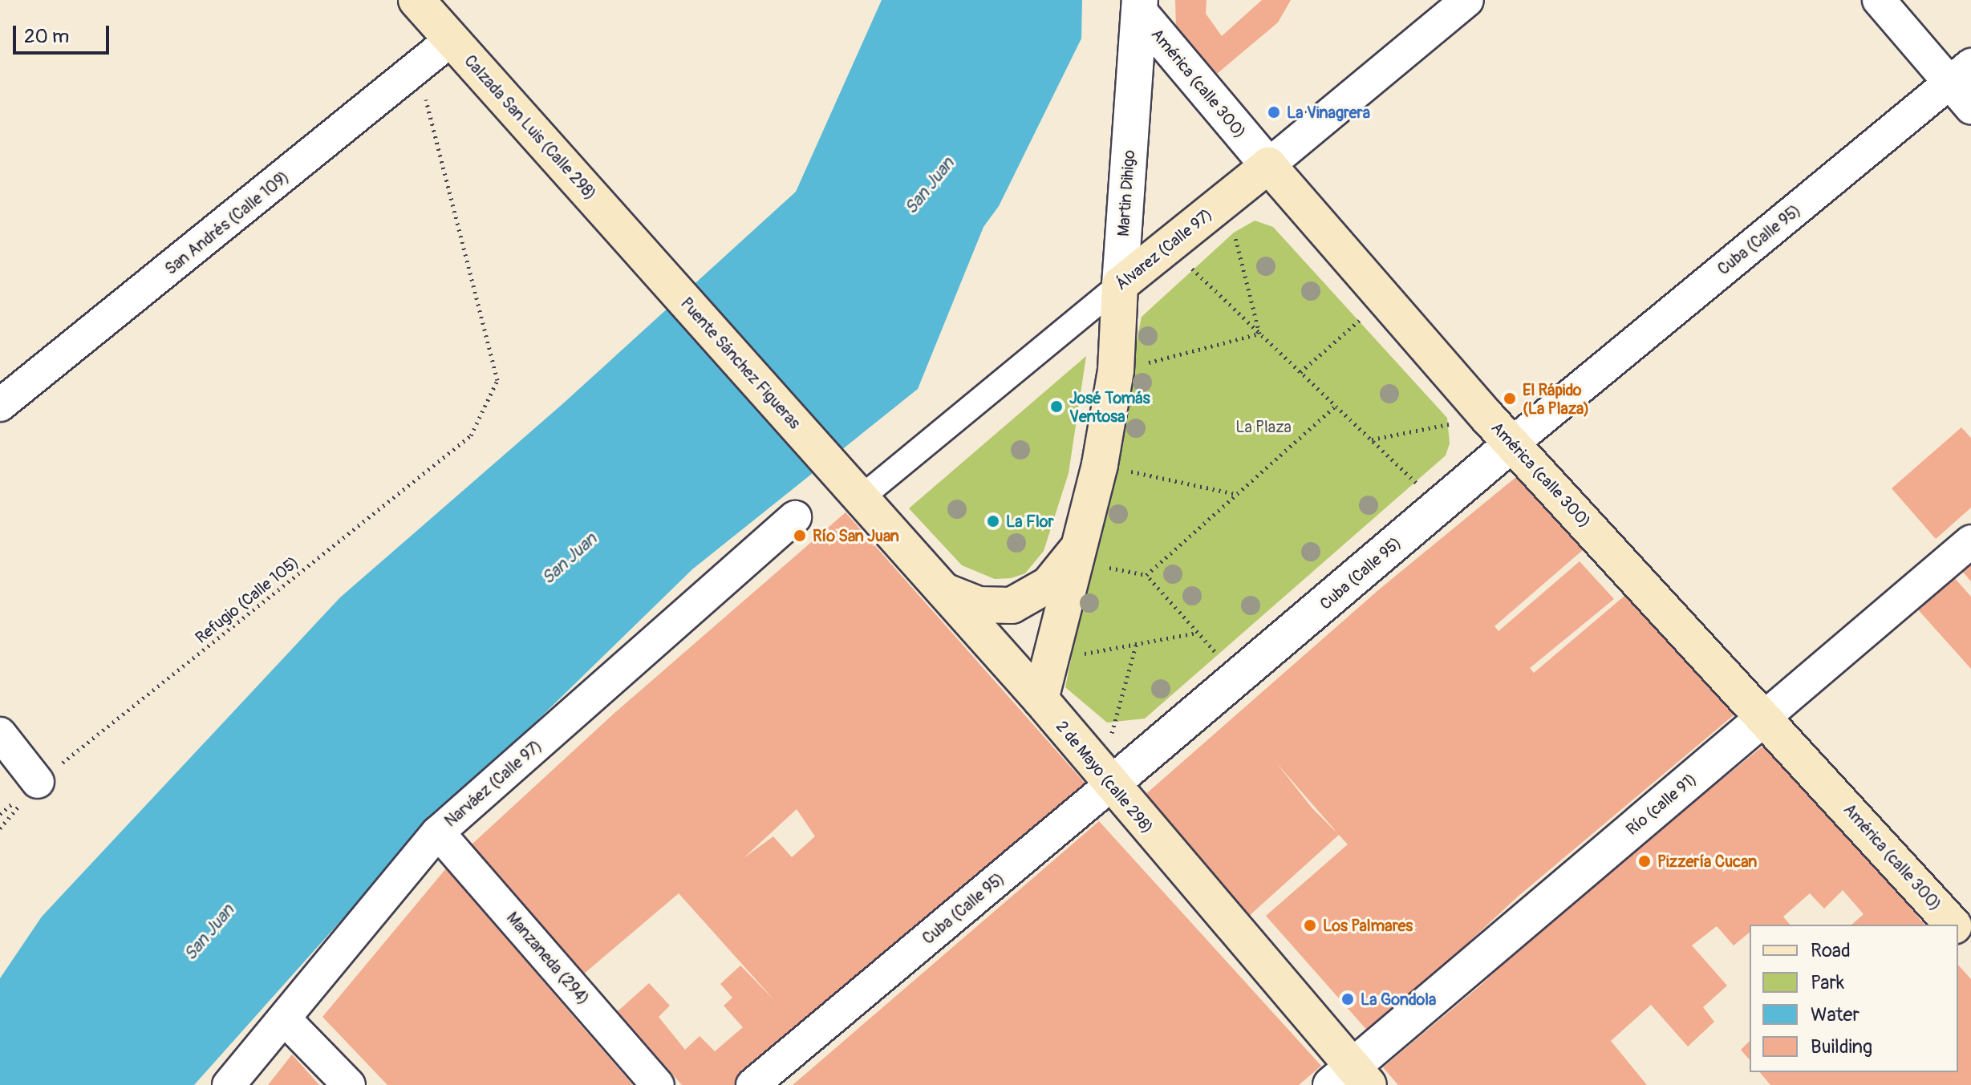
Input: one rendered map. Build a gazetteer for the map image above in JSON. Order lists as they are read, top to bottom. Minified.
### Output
{"streets":{"main road":["América (calle 300)","Calzada San Luis (Calle 298)","Martin Dihigo","Álvarez (Calle 97)","Puente Sánchez Figueras","2 de Mayo (calle 298)"],"street":["San Andrés (Calle 109)","Cuba (Calle 95)","Narváez (Calle 97)","Río (calle 91)","Manzaneda (294)"],"path":["Refugio (Calle 105)"]},"crossings":[["América (calle 300)","Martin Dihigo"],["América (calle 300)","Cuba (Calle 95)"],["América (calle 300)","Álvarez (Calle 97)"],["América (calle 300)","Río (calle 91)"],["Calzada San Luis (Calle 298)","San Andrés (Calle 109)"],["Calzada San Luis (Calle 298)","Puente Sánchez Figueras"],["Martin Dihigo","Álvarez (Calle 97)"],["Martin Dihigo","2 de Mayo (calle 298)"],["San Andrés (Calle 109)","Refugio (Calle 105)"],["Cuba (Calle 95)","2 de Mayo (calle 298)"],["Álvarez (Calle 97)","2 de Mayo (calle 298)"],["Puente Sánchez Figueras","2 de Mayo (calle 298)"],["2 de Mayo (calle 298)","Río (calle 91)"],["Narváez (Calle 97)","Manzaneda (294)"]],"water":["San Juan"],"parks":["La Plaza"],"places":["La Vinagrera","El Rápido (La Plaza)","José Tomás Ventosa","La Flor","Río San Juan","Pizzería Cucan","Los Palmares","La Gondola"],"legend":["Road","Park","Water","Building"],"scale_bar":"20 m"}
